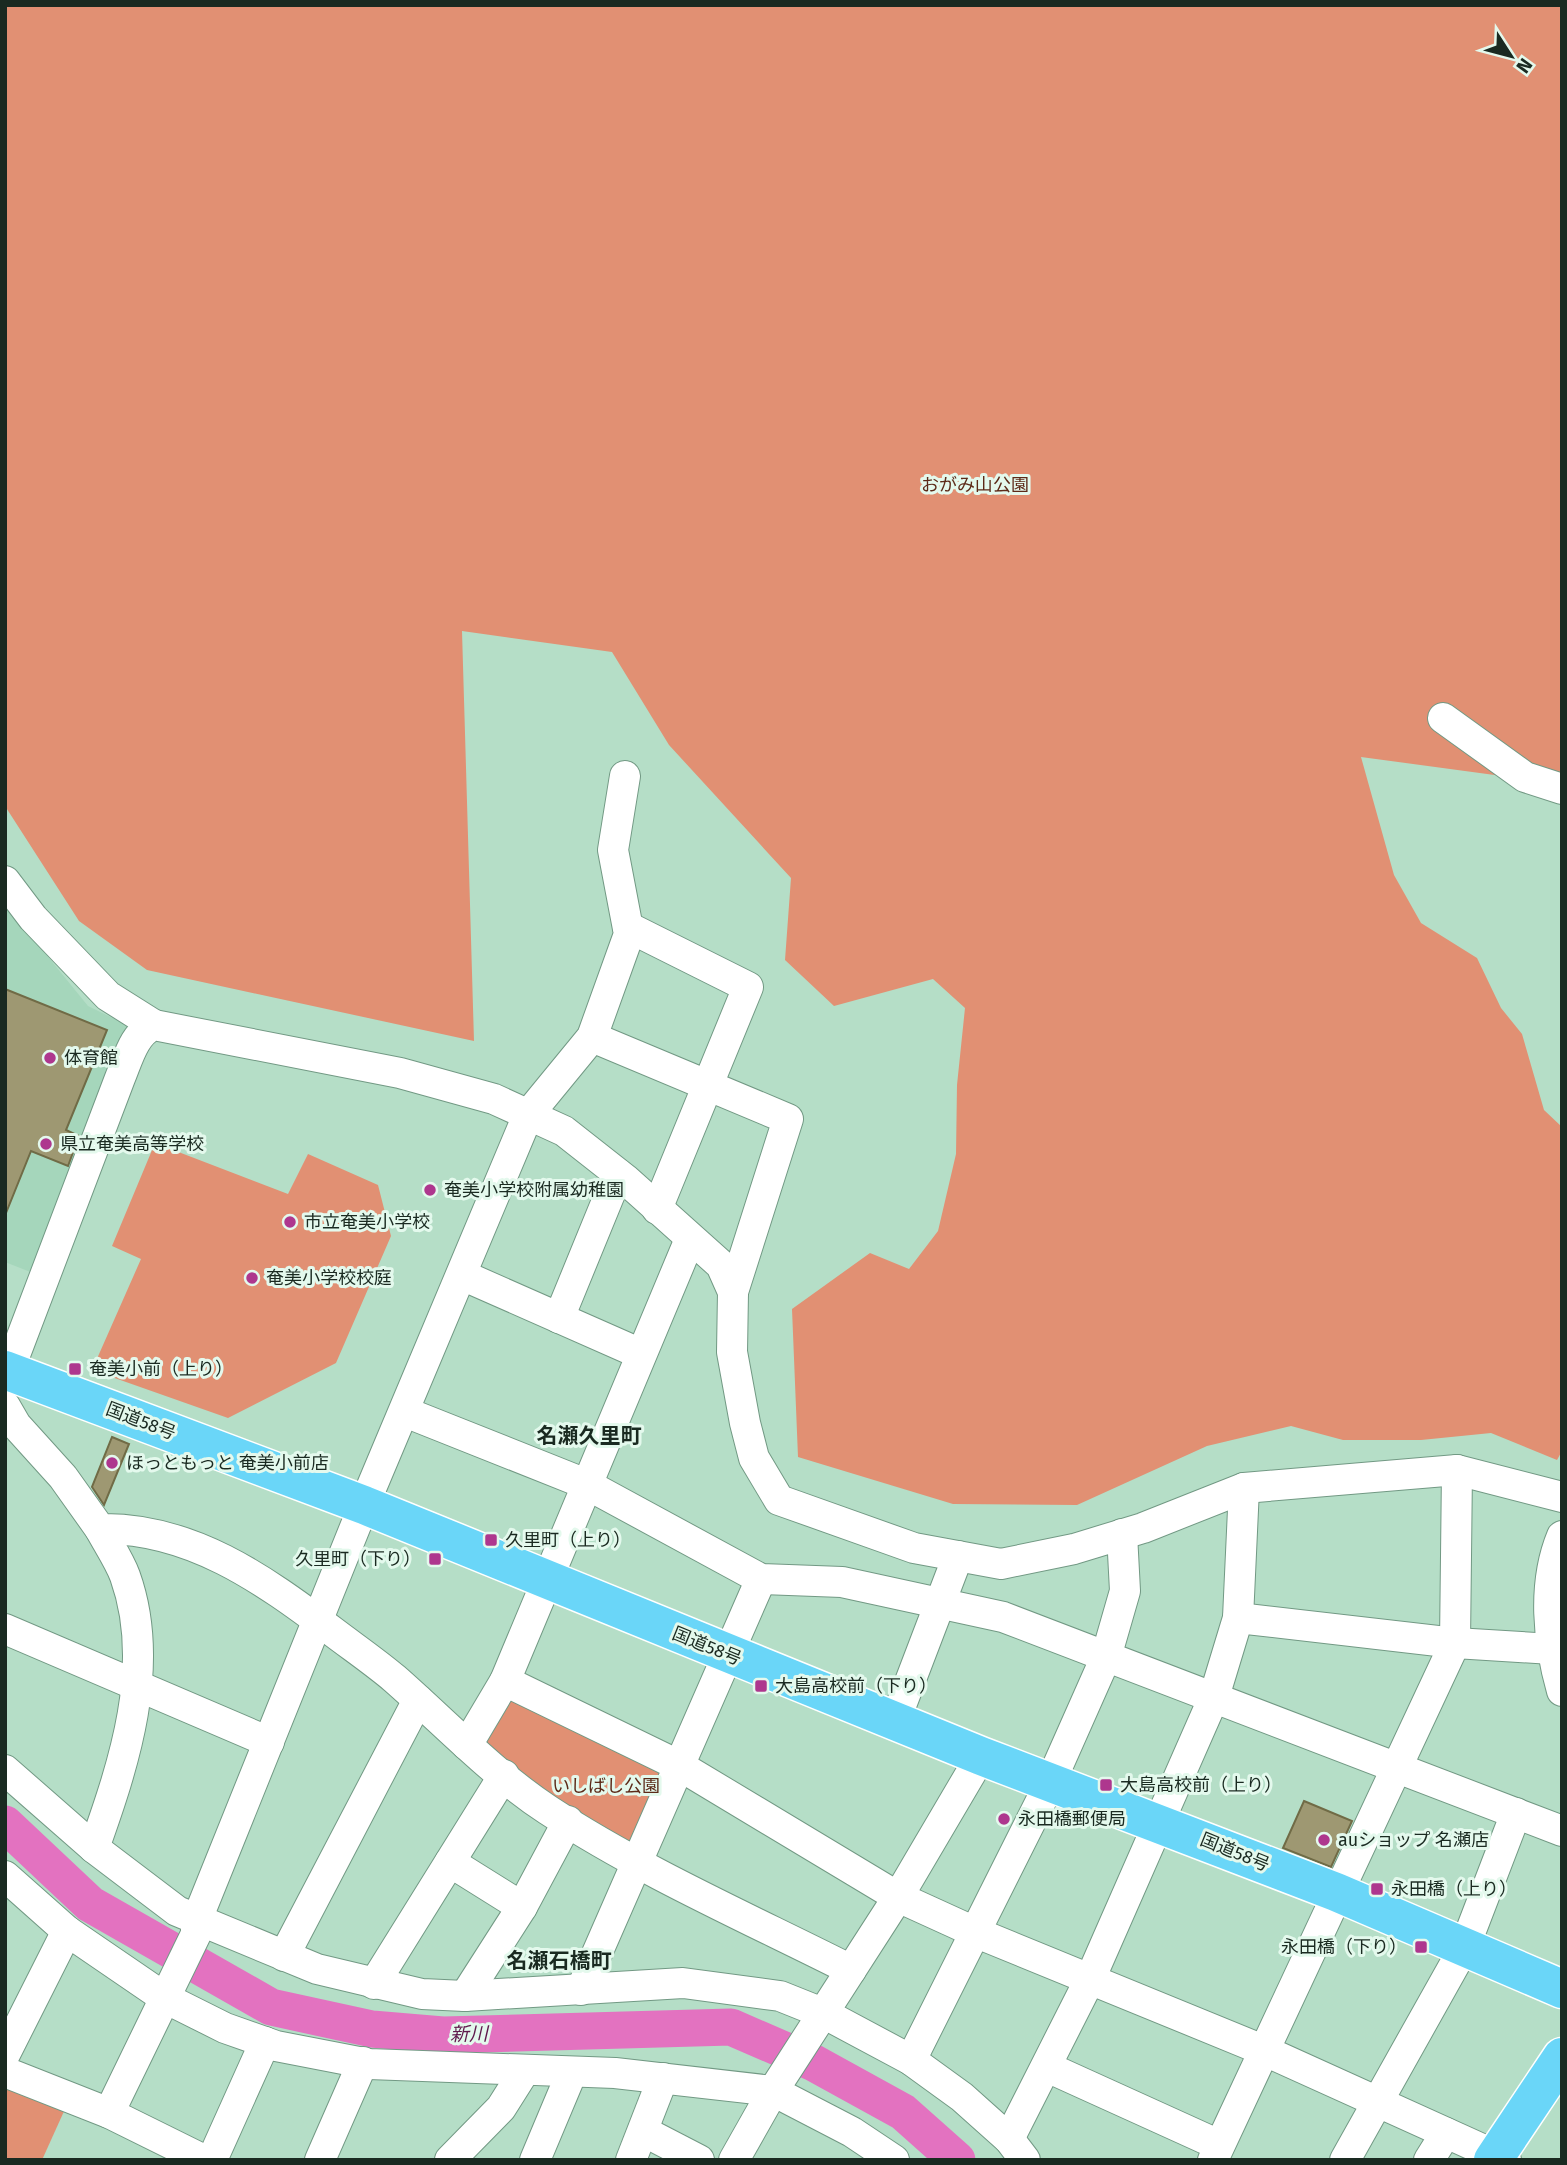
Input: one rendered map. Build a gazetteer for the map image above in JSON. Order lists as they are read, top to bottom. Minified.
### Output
{"streets":{"highway":["国道58号"]},"districts":["名瀬久里町","名瀬石橋町"],"water":["新川"],"parks":["おがみ山公園","いしばし公園"],"places":{"other":["体育館","県立奄美高等学校","奄美小学校附属幼稚園","市立奄美小学校","奄美小学校校庭","ほっともっと 奄美小前店","永田橋郵便局","auショップ 名瀬店"],"transit":["奄美小前（上り）","久里町（上り）","久里町（下り）","大島高校前（下り）","大島高校前（上り）","永田橋（上り）","永田橋（下り）"]},"north":"bottom right"}
